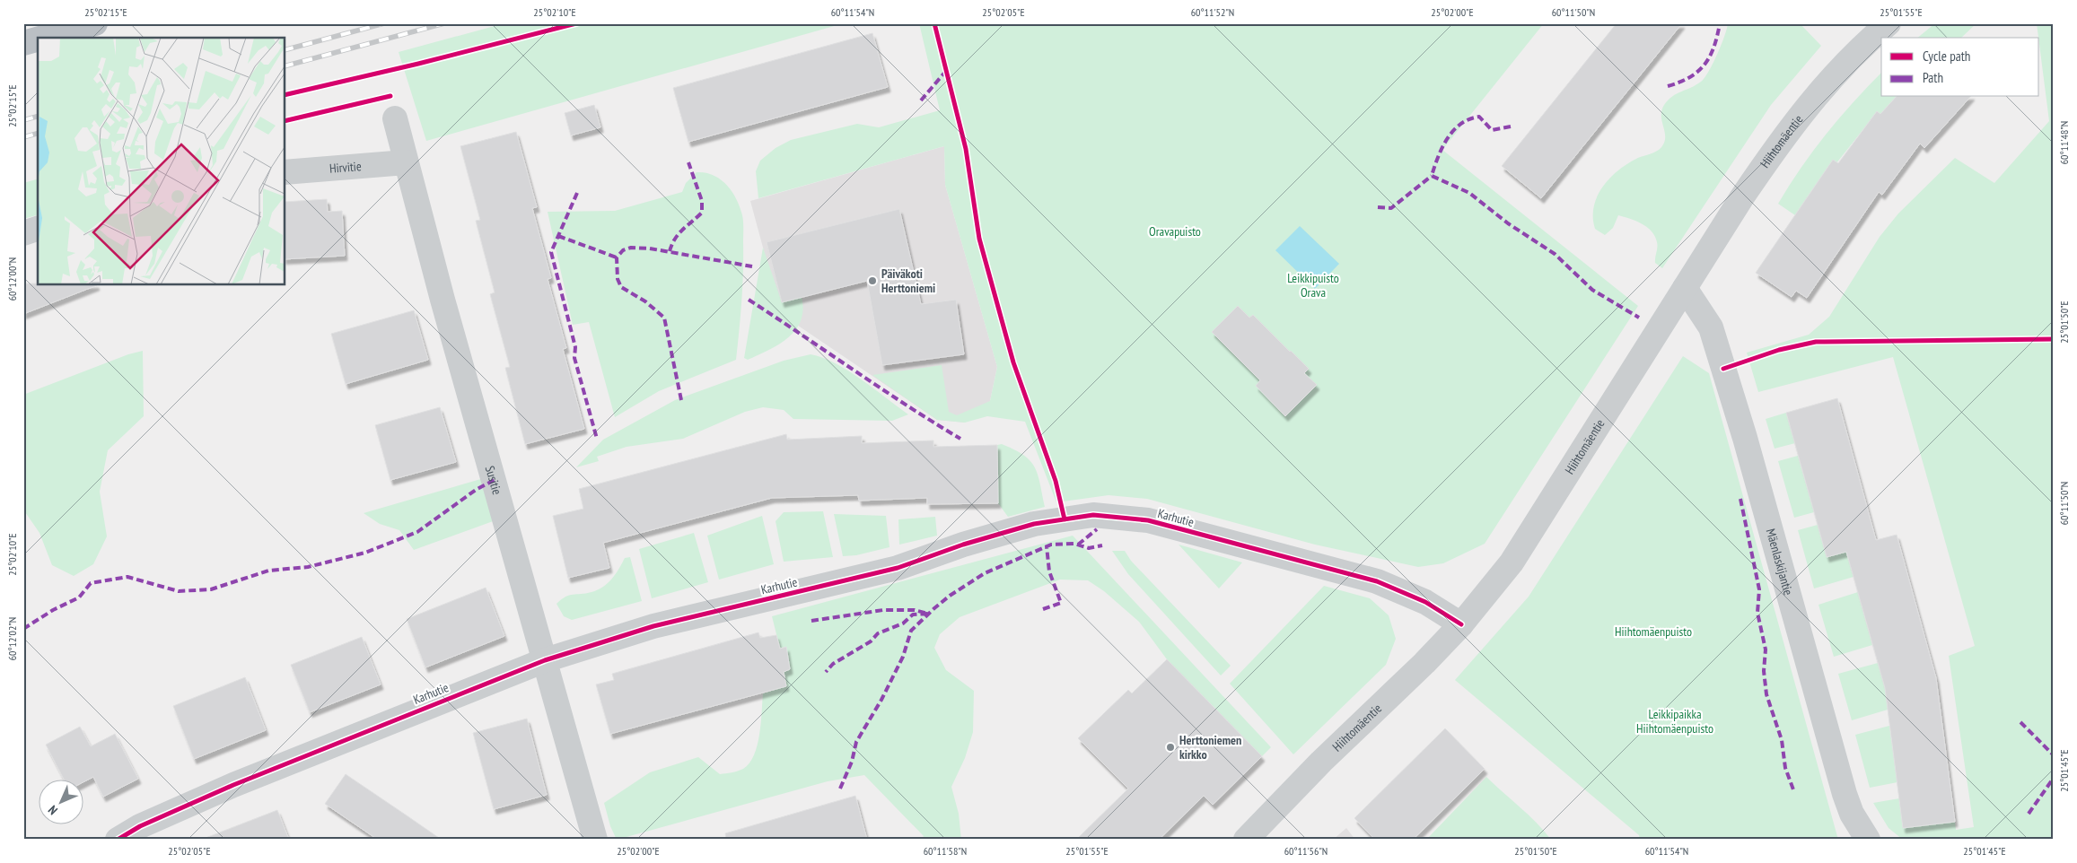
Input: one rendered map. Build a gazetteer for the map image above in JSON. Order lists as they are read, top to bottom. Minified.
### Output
{"streets":{"street":["Hiihtomäentie","Hirvitie","Susitie","Karhutie","Mäenlaskijantie"]},"crossings":[["Hiihtomäentie","Karhutie"],["Hiihtomäentie","Mäenlaskijantie"],["Hirvitie","Susitie"],["Susitie","Karhutie"]],"parks":["Oravapuisto","Leikkipuisto Orava","Hiihtomäenpuisto","Leikkipaikka Hiihtomäenpuisto"],"places":["Päiväkoti Herttoniemi","Herttoniemen kirkko"],"legend":["Cycle path","Path"],"north":"bottom left","coordinates":["25°02'15\"E","25°02'10\"E","60°11'54\"N","25°02'05\"E","60°11'52\"N","25°02'00\"E","60°11'50\"N","25°01'55\"E","60°11'48\"N","60°12'00\"N","25°01'50\"E","60°12'02\"N","25°01'45\"E","60°11'58\"N","60°11'56\"N"]}
